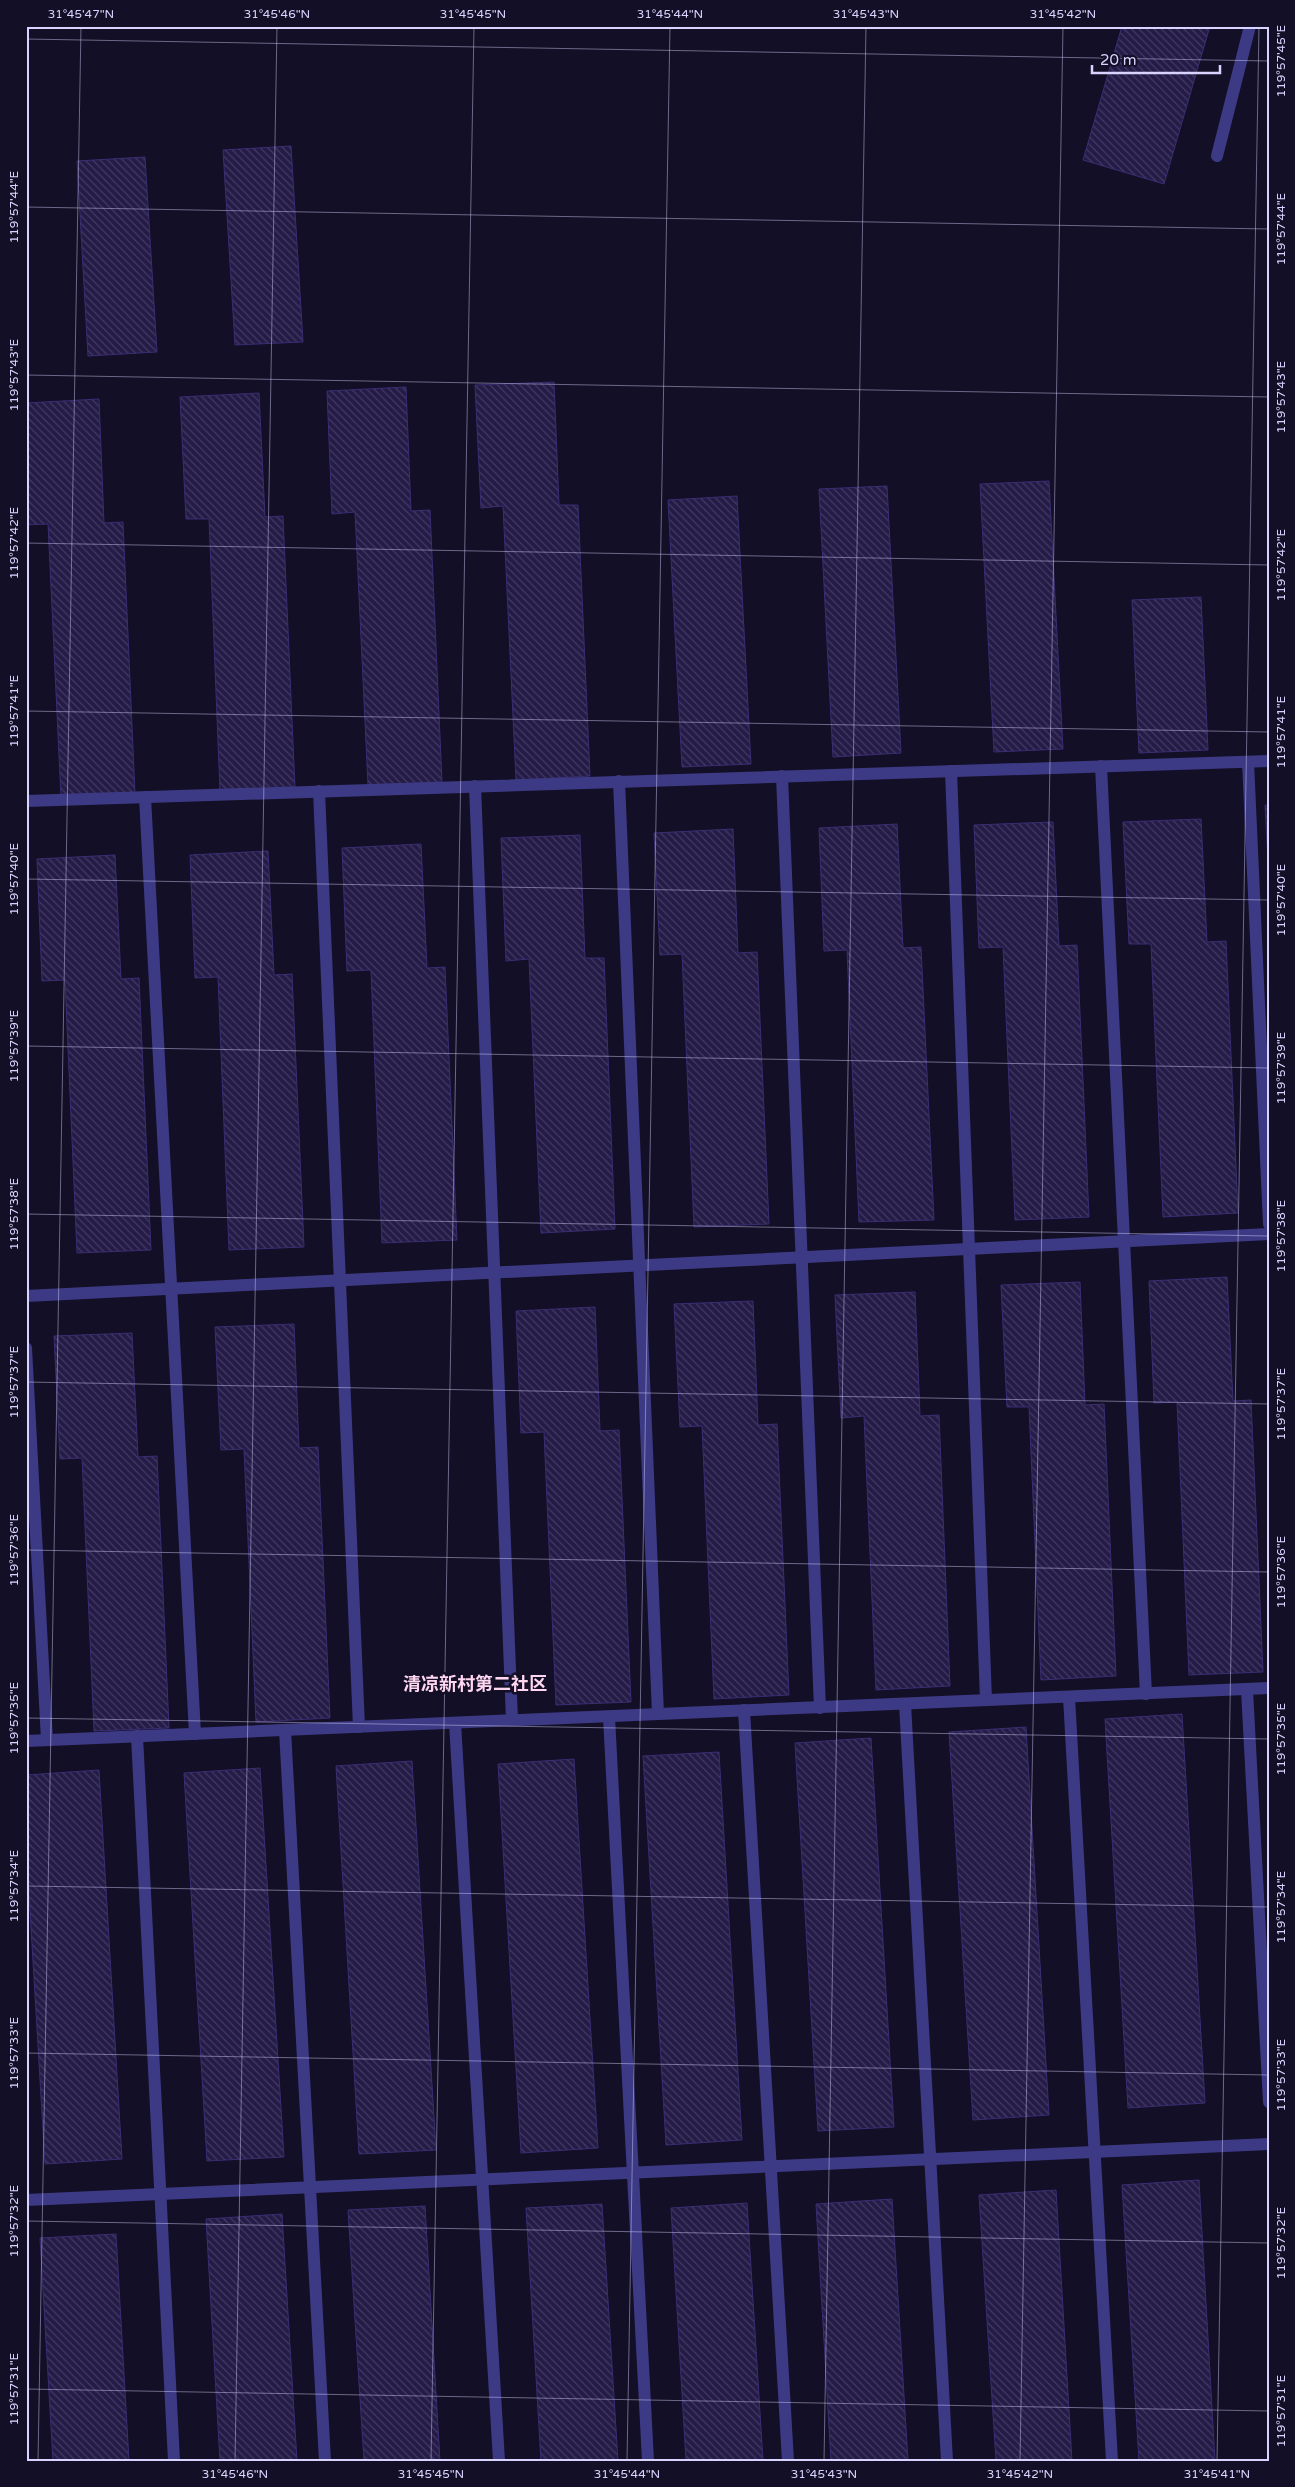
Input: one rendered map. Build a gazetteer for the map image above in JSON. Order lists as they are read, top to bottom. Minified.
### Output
{"districts":["清凉新村第二社区"],"scale_bar":"20 m","coordinates":["31°45'47\"N","31°45'46\"N","31°45'45\"N","31°45'44\"N","31°45'43\"N","31°45'42\"N","119°57'45\"E","119°57'44\"E","119°57'43\"E","119°57'42\"E","119°57'41\"E","119°57'40\"E","119°57'39\"E","119°57'38\"E","119°57'37\"E","119°57'36\"E","119°57'35\"E","119°57'34\"E","119°57'33\"E","119°57'32\"E","119°57'31\"E","31°45'41\"N"]}
